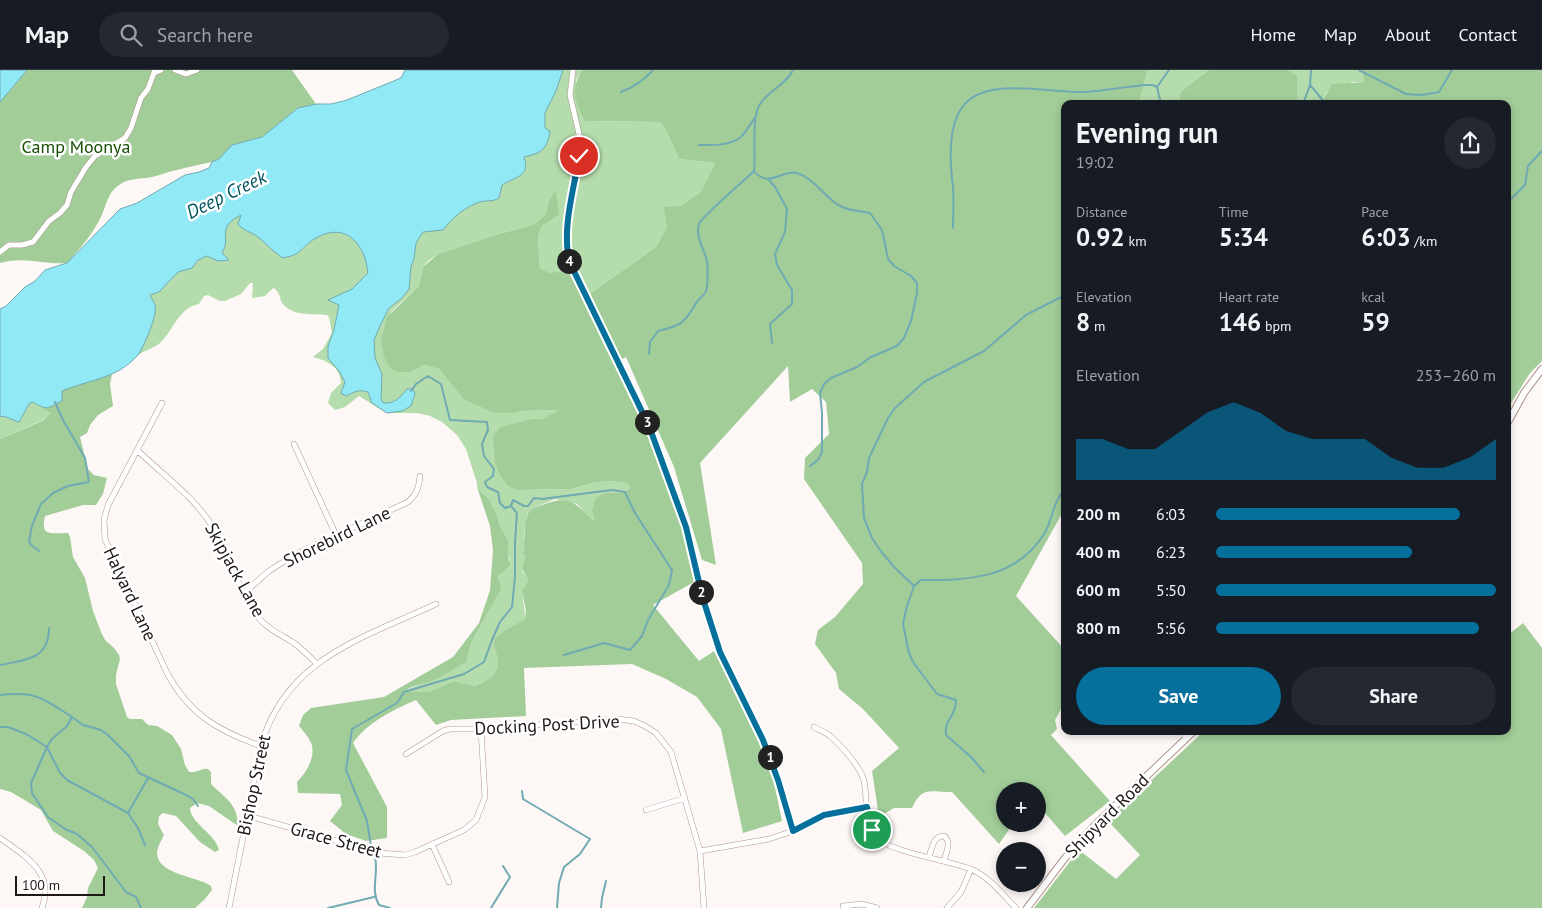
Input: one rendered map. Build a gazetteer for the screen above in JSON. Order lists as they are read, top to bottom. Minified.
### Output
{"streets":{"street":["Shorebird Lane","Skipjack Lane","Halyard Lane","Docking Post Drive","Bishop Street","Shipyard Road","Grace Street"]},"crossings":[["Shorebird Lane","Skipjack Lane"],["Skipjack Lane","Halyard Lane"],["Skipjack Lane","Bishop Street"],["Halyard Lane","Bishop Street"],["Docking Post Drive","Grace Street"],["Bishop Street","Grace Street"]],"water":["Deep Creek"],"parks":["Camp Moonya"],"scale_bar":"100 m","page":{"header":"Map","search":"Search here","nav":["Home","Map","About","Contact"],"heading":["Evening run","19:02"],"stats":[["Distance","0.92 km"],["Time","5:34"],["Pace","6:03 /km"],["Elevation","8 m"],["Heart rate","146 bpm"],["kcal","59"]],"pins":["4","3","2","1"],"chart":["Elevation","253–260 m"],"list":[{"name":"200 m","note":"6:03"},{"name":"400 m","note":"6:23"},{"name":"600 m","note":"5:50"},{"name":"800 m","note":"5:56"}],"buttons":["Save","Share"],"map_buttons":["+","−"],"scale":"100 m"}}
